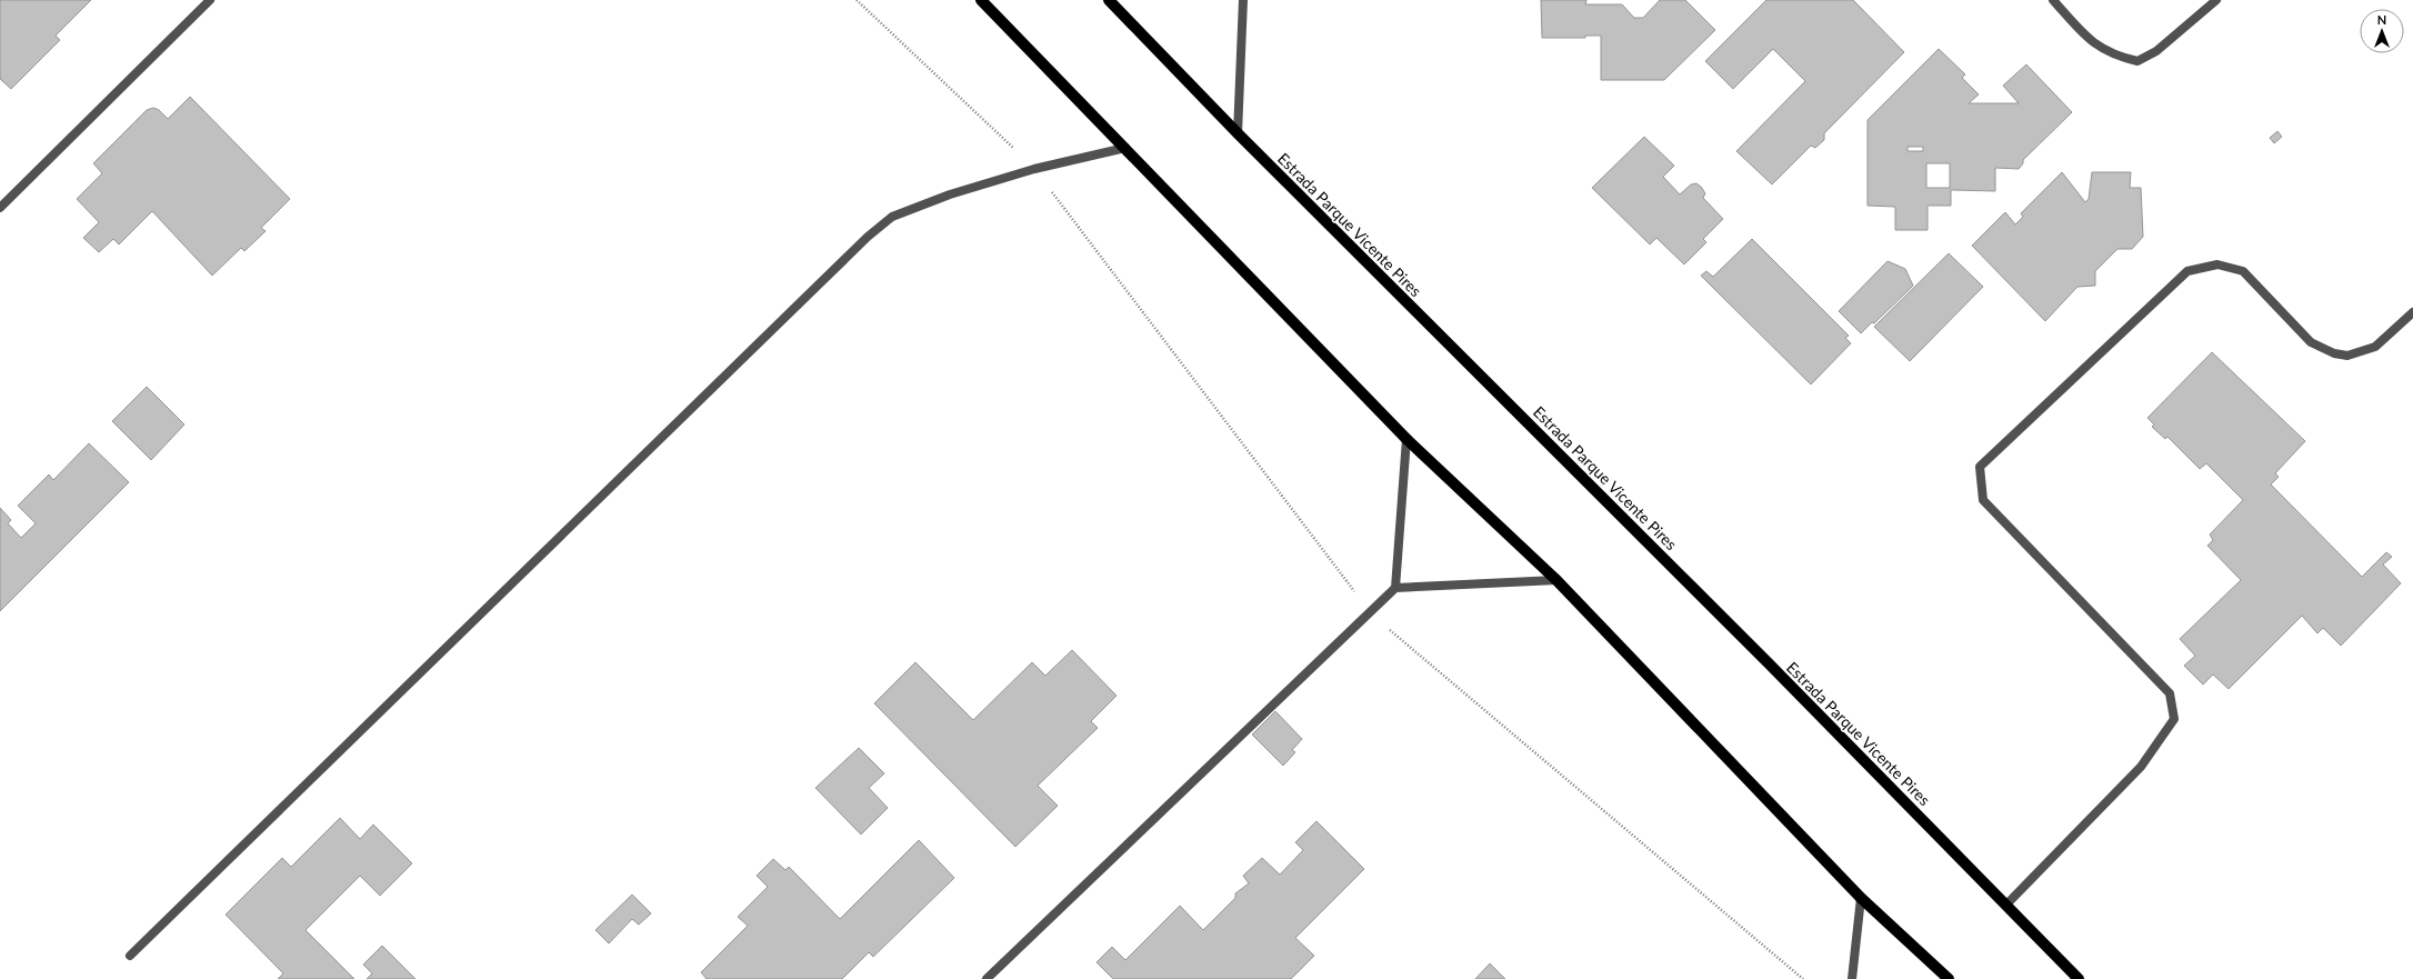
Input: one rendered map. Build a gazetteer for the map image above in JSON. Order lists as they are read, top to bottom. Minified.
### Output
{"streets":{"main road":["Estrada Parque Vicente Pires"]},"north":"top"}
